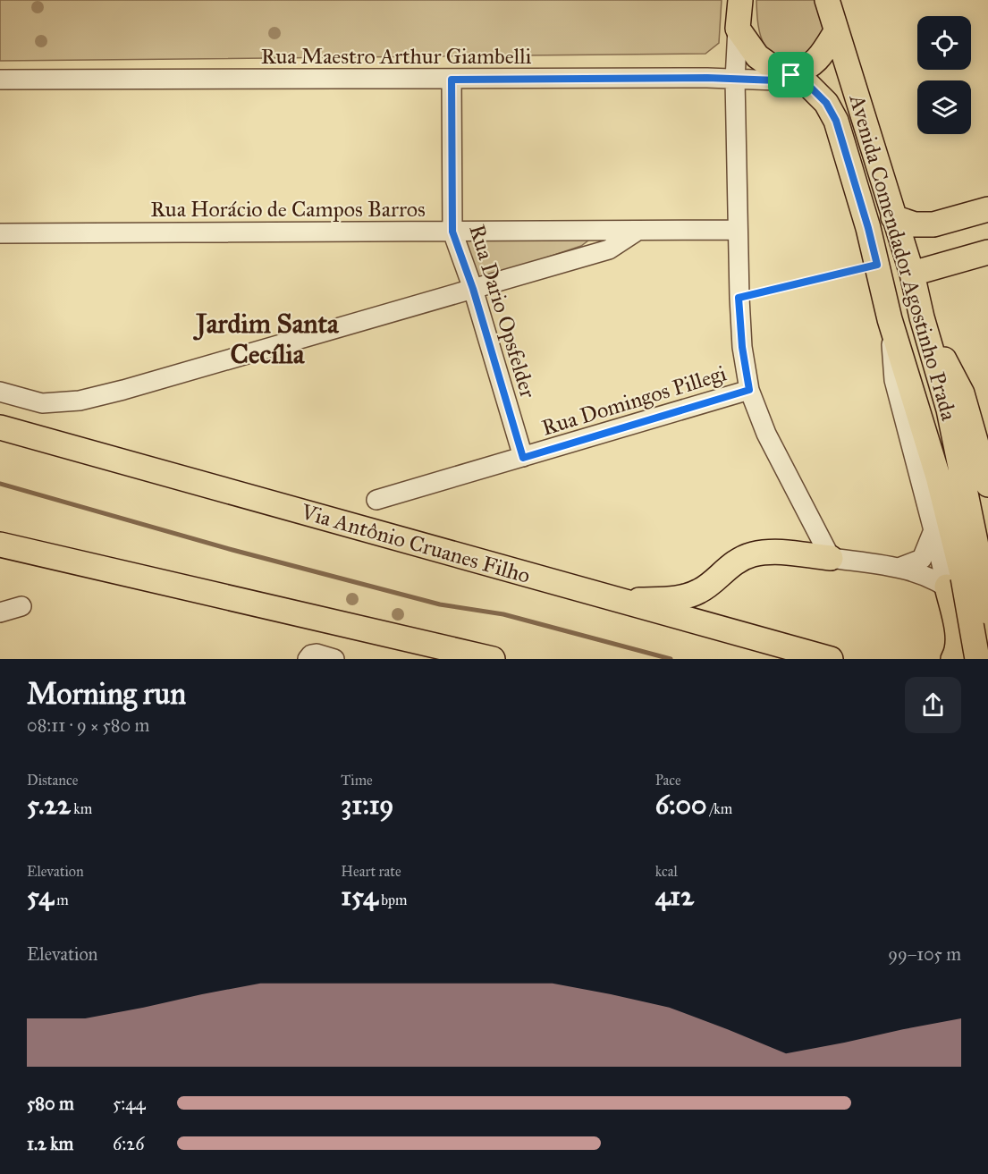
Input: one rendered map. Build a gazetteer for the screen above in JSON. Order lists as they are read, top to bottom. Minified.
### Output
{"streets":{"main road":["Avenida Comendador Agostinho Prada","Via Antônio Cruanes Filho"],"street":["Rua Maestro Arthur Giambelli","Rua Horácio de Campos Barros","Rua Dario Opsfelder","Rua Domingos Pillegi"]},"crossings":[["Rua Maestro Arthur Giambelli","Avenida Comendador Agostinho Prada"],["Rua Maestro Arthur Giambelli","Rua Dario Opsfelder"],["Rua Horácio de Campos Barros","Rua Dario Opsfelder"],["Rua Dario Opsfelder","Rua Domingos Pillegi"]],"districts":["Jardim Santa Cecília"],"page":{"heading":["Morning run","08:11 · 9 × 580 m"],"stats":[["Distance","5.22 km"],["Time","31:19"],["Pace","6:00 /km"],["Elevation","54 m"],["Heart rate","154 bpm"],["kcal","412"]],"chart":["Elevation","99–105 m"],"list":[{"name":"580 m","note":"5:44"},{"name":"1.2 km","note":"6:26"}]}}
